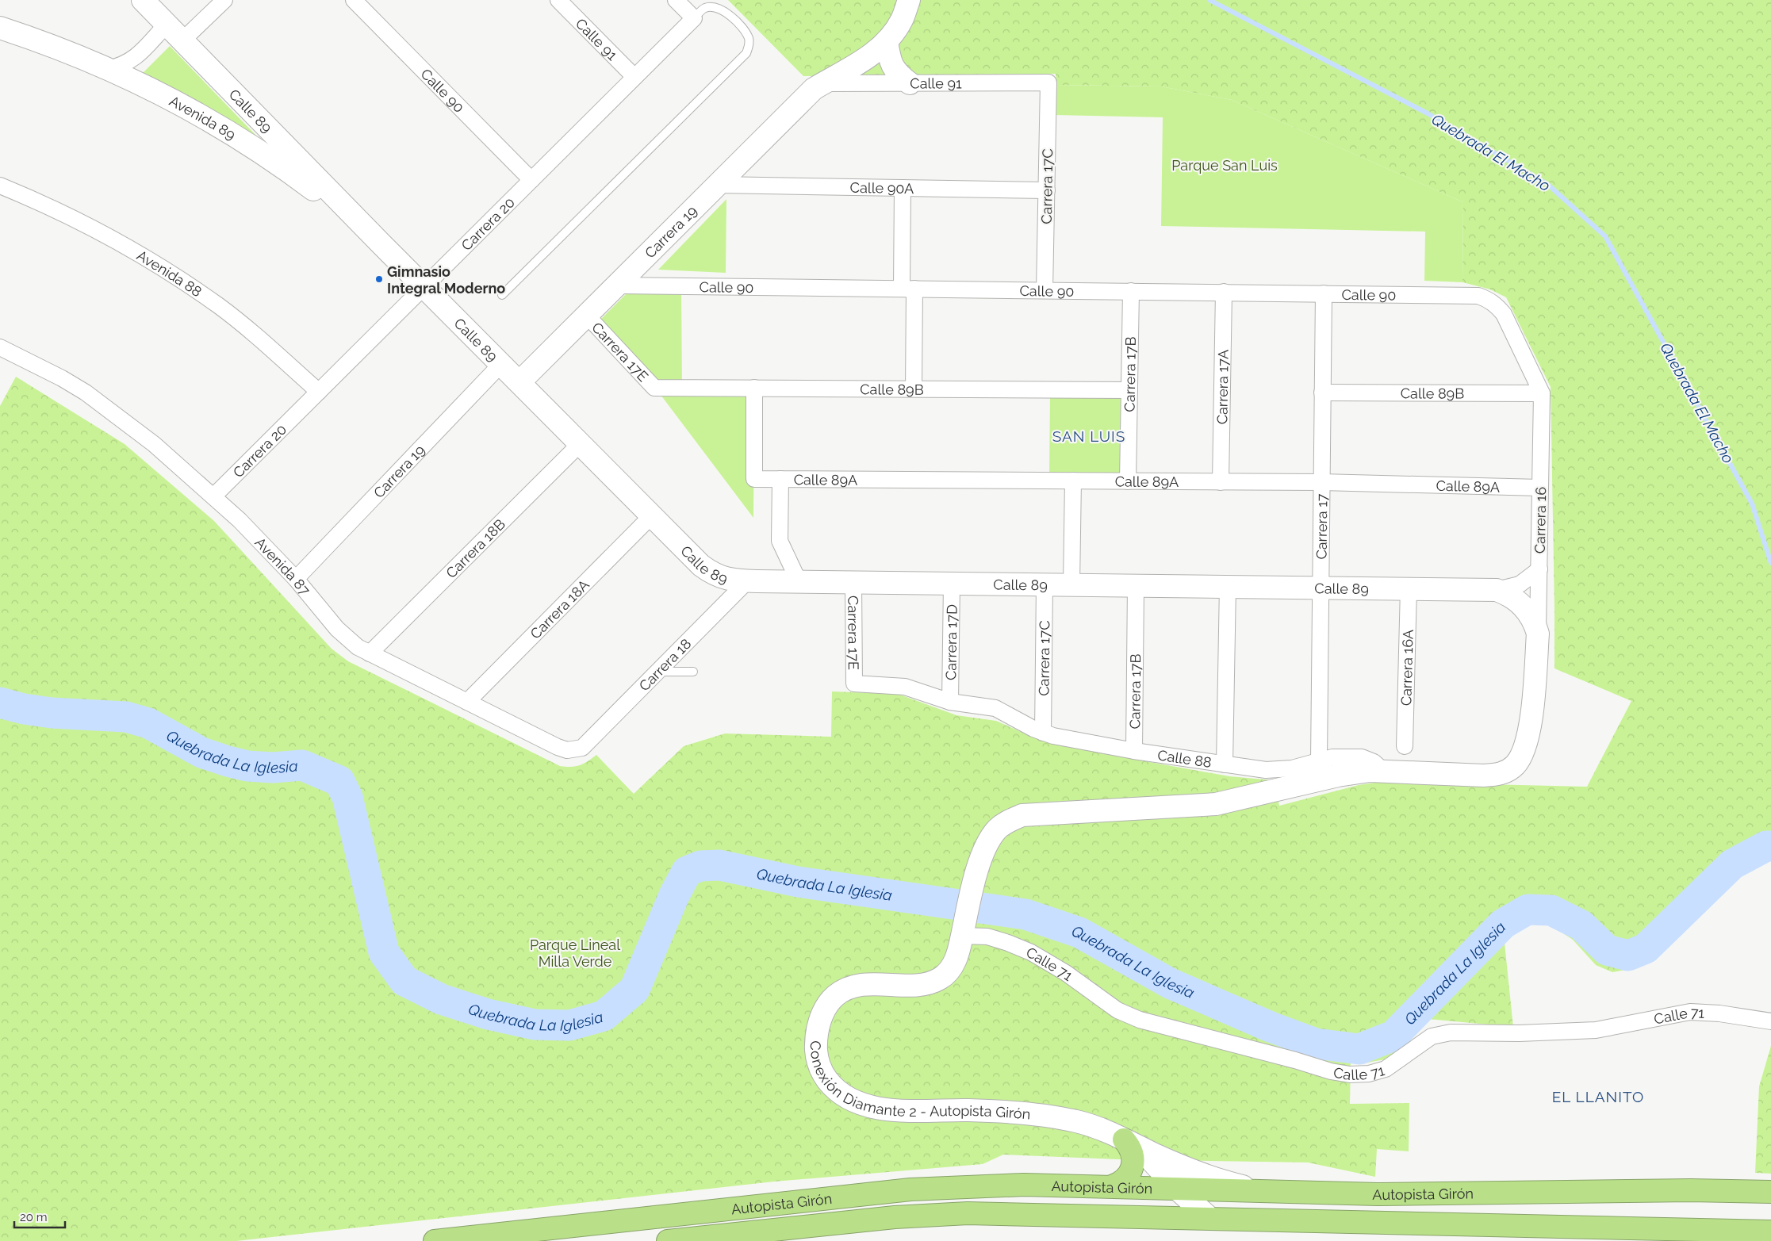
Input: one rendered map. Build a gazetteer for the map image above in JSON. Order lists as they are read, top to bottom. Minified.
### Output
{"streets":{"highway":["Autopista Girón"],"street":["Calle 91","Calle 90","Calle 89","Avenida 89","Carrera 17C","Calle 90A","Carrera 20","Carrera 19","Avenida 88","Carrera 17E","Carrera 17B","Carrera 17A","Calle 89B","Calle 89A","Carrera 16","Carrera 17","Carrera 18B","Avenida 87","Carrera 18A","Carrera 17D","Carrera 18","Carrera 16A","Calle 88","Calle 71","Conexión Diamante 2 - Autopista Girón"]},"crossings":[["Calle 91","Carrera 17C"],["Calle 91","Carrera 20"],["Calle 91","Carrera 19"],["Calle 90","Carrera 17C"],["Calle 90","Carrera 20"],["Calle 90","Carrera 19"],["Calle 90","Carrera 17B"],["Calle 90","Carrera 17A"],["Calle 90","Carrera 16"],["Calle 90","Carrera 17"],["Calle 89","Avenida 89"],["Calle 89","Carrera 17C"],["Calle 89","Carrera 20"],["Calle 89","Carrera 19"],["Calle 89","Carrera 17E"],["Calle 89","Carrera 17B"],["Calle 89","Carrera 16"],["Calle 89","Carrera 17"],["Calle 89","Carrera 18B"],["Calle 89","Carrera 18A"],["Calle 89","Carrera 17D"],["Calle 89","Carrera 18"],["Calle 89","Carrera 16A"],["Carrera 17C","Calle 90A"],["Carrera 17C","Calle 88"],["Calle 90A","Carrera 19"],["Carrera 20","Avenida 88"],["Carrera 20","Avenida 87"],["Carrera 19","Carrera 17E"],["Carrera 19","Avenida 87"],["Carrera 17E","Calle 89B"],["Carrera 17E","Calle 88"],["Carrera 17B","Calle 89B"],["Carrera 17B","Calle 89A"],["Carrera 17B","Calle 88"],["Carrera 17A","Calle 89A"],["Calle 89B","Calle 89A"],["Calle 89B","Carrera 16"],["Calle 89B","Carrera 17"],["Calle 89A","Carrera 16"],["Calle 89A","Carrera 17"],["Carrera 16","Calle 88"],["Carrera 16","Conexión Diamante 2 - Autopista Girón"],["Carrera 17","Calle 88"],["Carrera 18B","Avenida 87"],["Avenida 87","Carrera 18A"],["Avenida 87","Carrera 18"],["Carrera 17D","Calle 88"],["Calle 88","Conexión Diamante 2 - Autopista Girón"],["Calle 71","Conexión Diamante 2 - Autopista Girón"],["Conexión Diamante 2 - Autopista Girón","Autopista Girón"]],"districts":["SAN LUIS","EL LLANITO"],"water":["Quebrada El Macho","Quebrada La Iglesia"],"parks":["Parque San Luis","Parque Lineal Milla Verde"],"places":["Gimnasio Integral Moderno"],"scale_bar":"20 m"}
